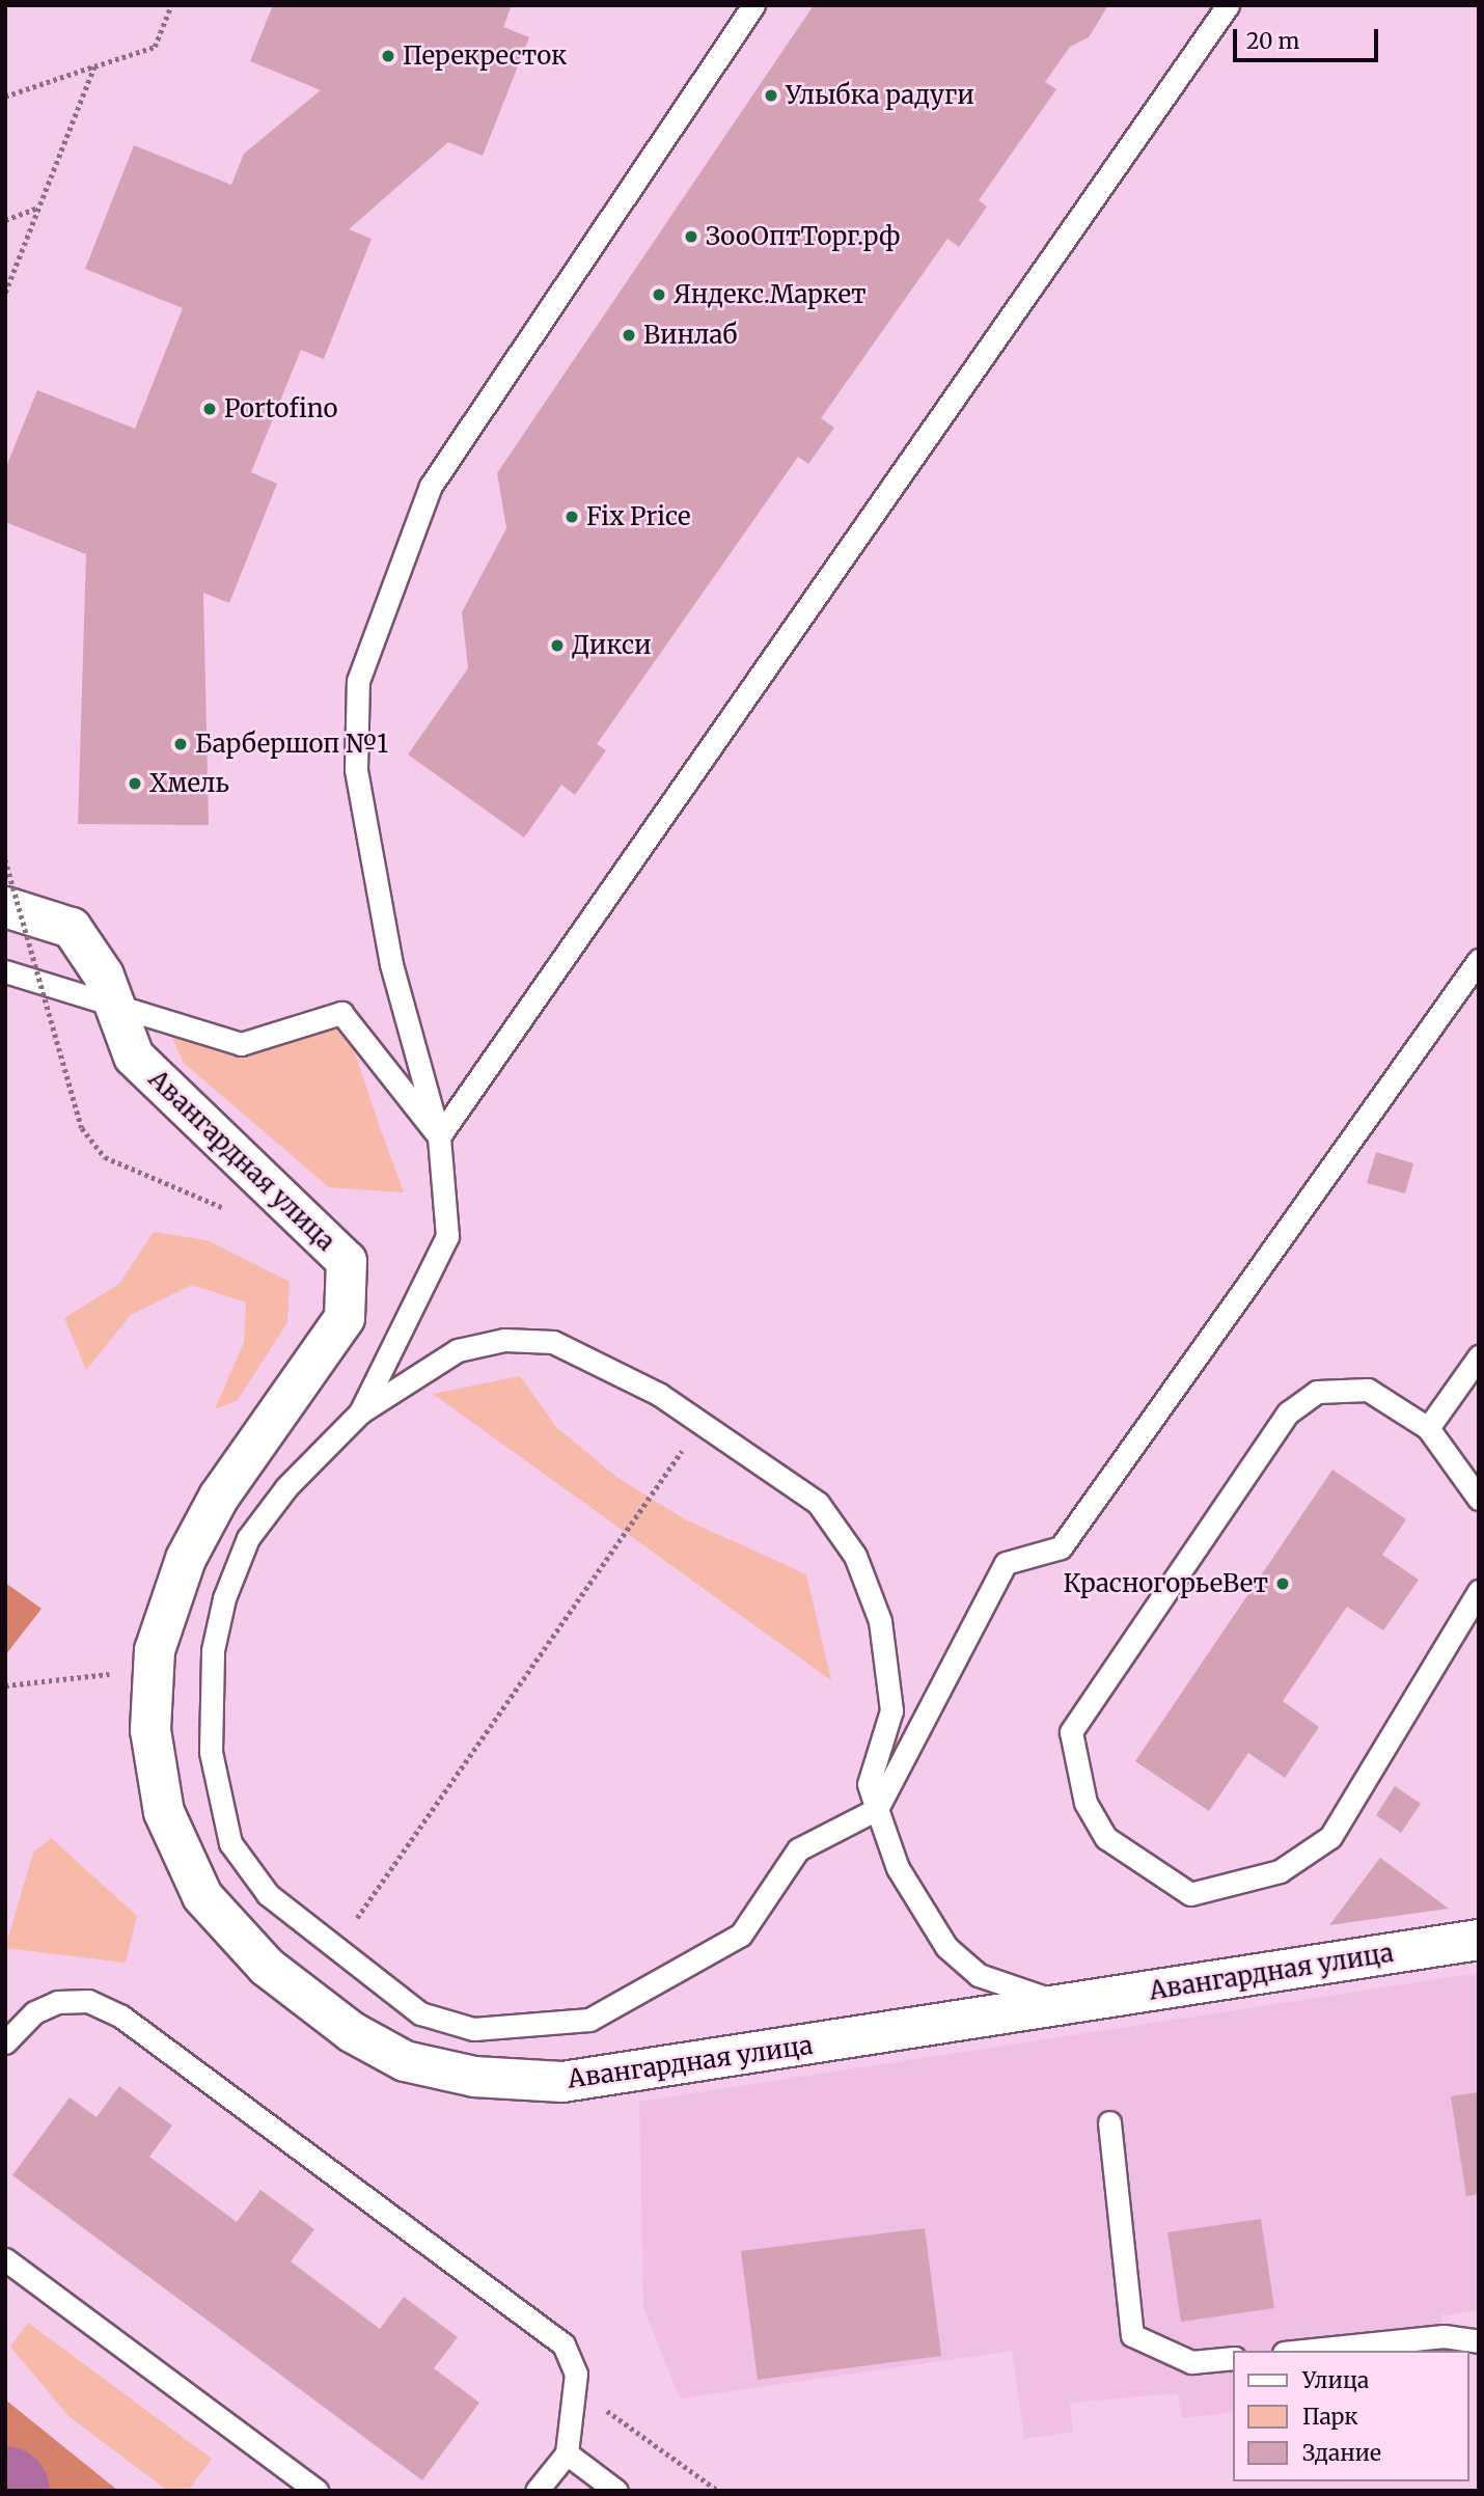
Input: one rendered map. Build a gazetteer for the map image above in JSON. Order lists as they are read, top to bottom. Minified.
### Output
{"streets":{"street":["Авангардная улица"]},"places":["Перекресток","Улыбка радуги","ЗооОптТорг.рф","Яндекс.Маркет","Винлаб","Portofino","Fix Price","Дикси","Барбершоп №1","Хмель","КрасногорьеВет"],"legend":["Улица","Парк","Здание"],"scale_bar":"20 m"}
